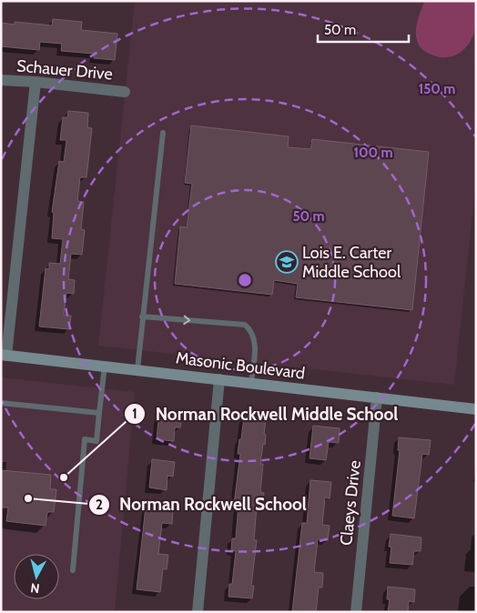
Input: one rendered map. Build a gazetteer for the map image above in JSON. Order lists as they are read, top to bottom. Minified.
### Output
{"streets":{"street":["Schauer Drive","Masonic Boulevard","Claeys Drive"]},"crossings":[["Masonic Boulevard","Claeys Drive"]],"places":{"school or university":["Lois E. Carter Middle School"],"other":["Norman Rockwell Middle School","Norman Rockwell School"]},"scale_bar":"50 m","north":"bottom","rings":["150 m","100 m","50 m"]}
